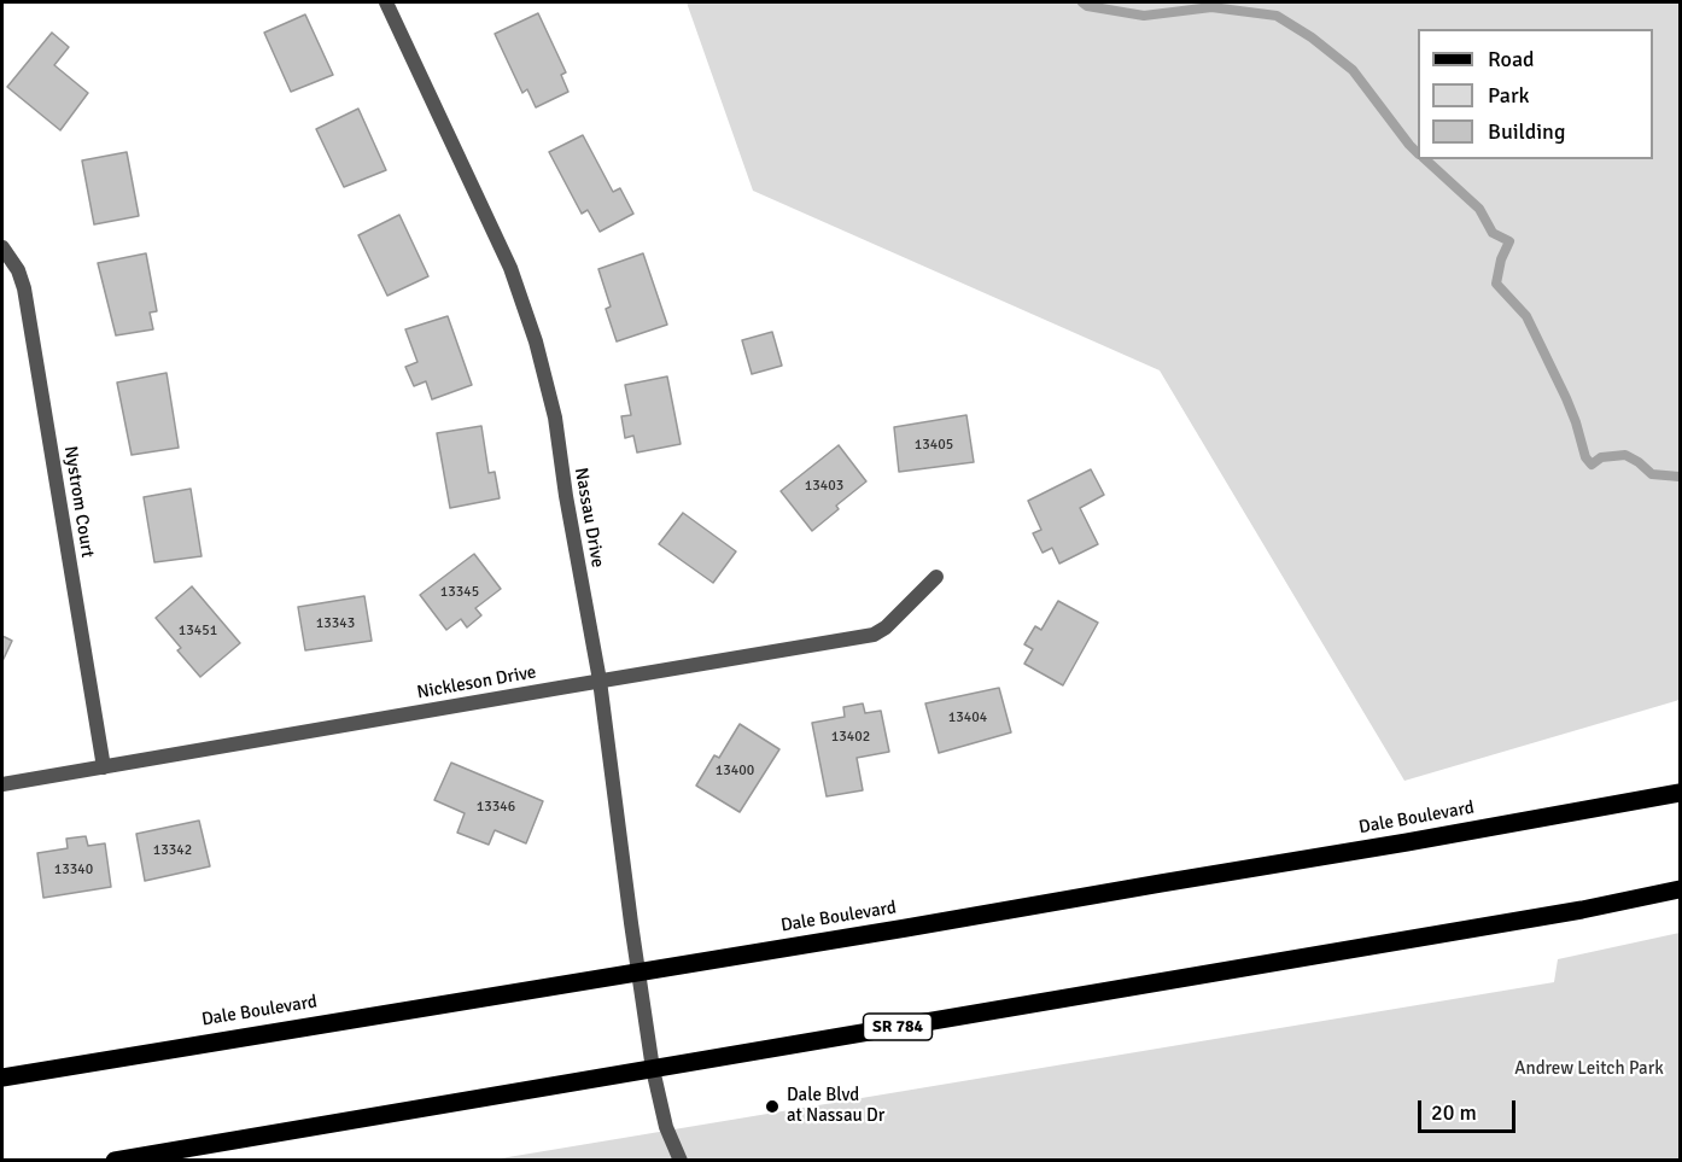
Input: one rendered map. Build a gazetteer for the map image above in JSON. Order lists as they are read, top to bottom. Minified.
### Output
{"streets":{"main road":["Dale Boulevard","SR 784"],"street":["Nystrom Court","Nassau Drive","Nickleson Drive"]},"crossings":[["Nystrom Court","Nickleson Drive"],["Nassau Drive","Nickleson Drive"],["Nassau Drive","Dale Boulevard"],["Nassau Drive","SR 784"]],"parks":["Andrew Leitch Park"],"places":["Dale Blvd at Nassau Dr"],"house_numbers":["13405","13403","13345","13343","13451","13404","13402","13400","13346","13342","13340"],"legend":["Road","Park","Building"],"scale_bar":"20 m"}
